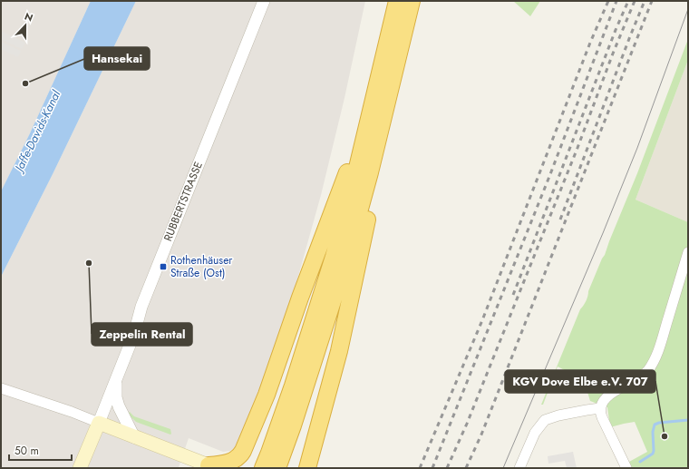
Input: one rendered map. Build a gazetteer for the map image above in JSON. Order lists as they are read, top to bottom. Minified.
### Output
{"streets":{"street":["RUBBERTSTRASSE"]},"water":["Jaffe-Davids-Kanal"],"places":{"other":["Hansekai","Zeppelin Rental","KGV Dove Elbe e.V. 707"],"transit":["Rothenhäuser Straße (Ost)"]},"scale_bar":"50 m","north":"top"}
